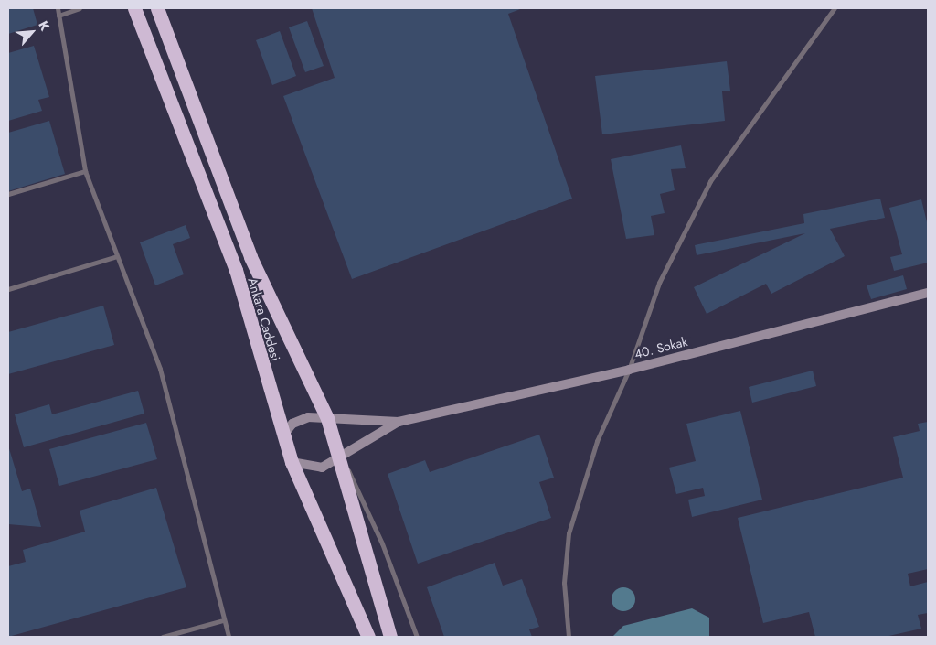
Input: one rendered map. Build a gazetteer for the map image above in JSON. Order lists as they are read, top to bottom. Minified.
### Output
{"streets":{"highway":["Ankara Caddesi"],"street":["40. Sokak"]},"north":"top right"}
